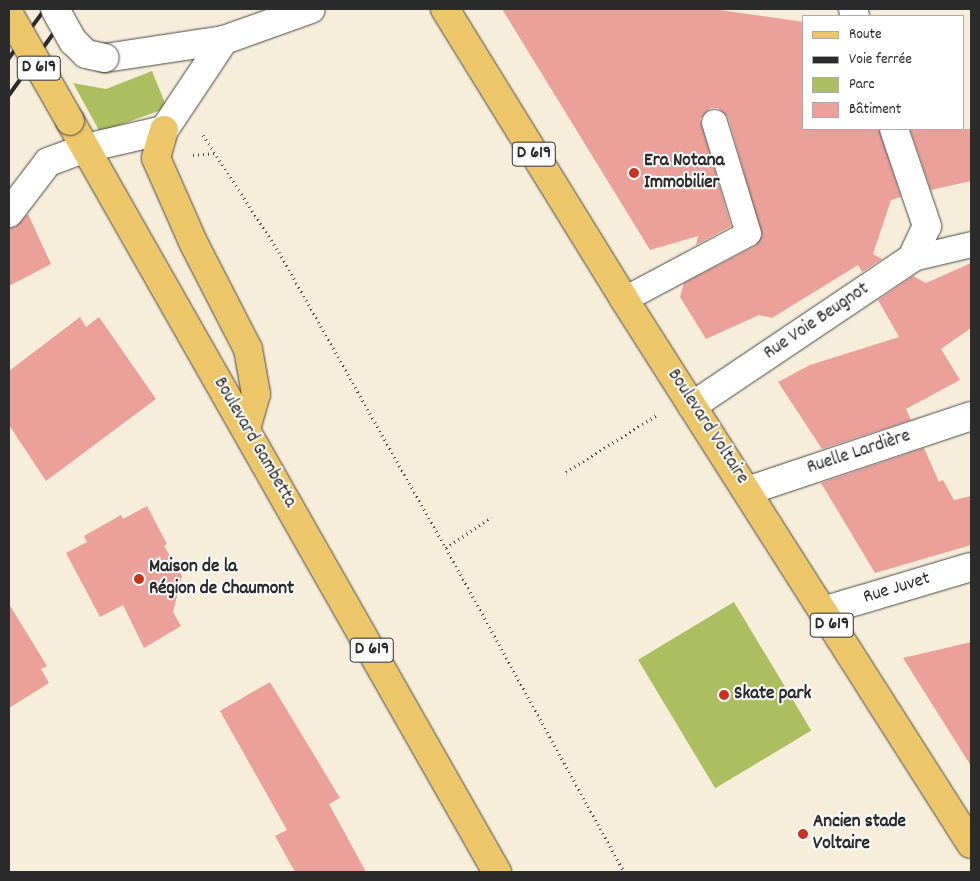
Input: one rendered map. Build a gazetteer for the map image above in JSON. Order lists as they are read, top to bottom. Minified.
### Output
{"streets":{"main road":["D 619","Boulevard Voltaire","Boulevard Gambetta"],"street":["Rue Voie Beugnot","Ruelle Lardière","Rue Juvet"]},"crossings":[["Rue Voie Beugnot","Boulevard Voltaire"],["Boulevard Voltaire","Ruelle Lardière"],["Boulevard Voltaire","Rue Juvet"]],"places":["Era Notana Immobilier","Maison de la Région de Chaumont","Skate park","Ancien stade Voltaire"],"legend":["Route","Voie ferrée","Parc","Bâtiment"]}
